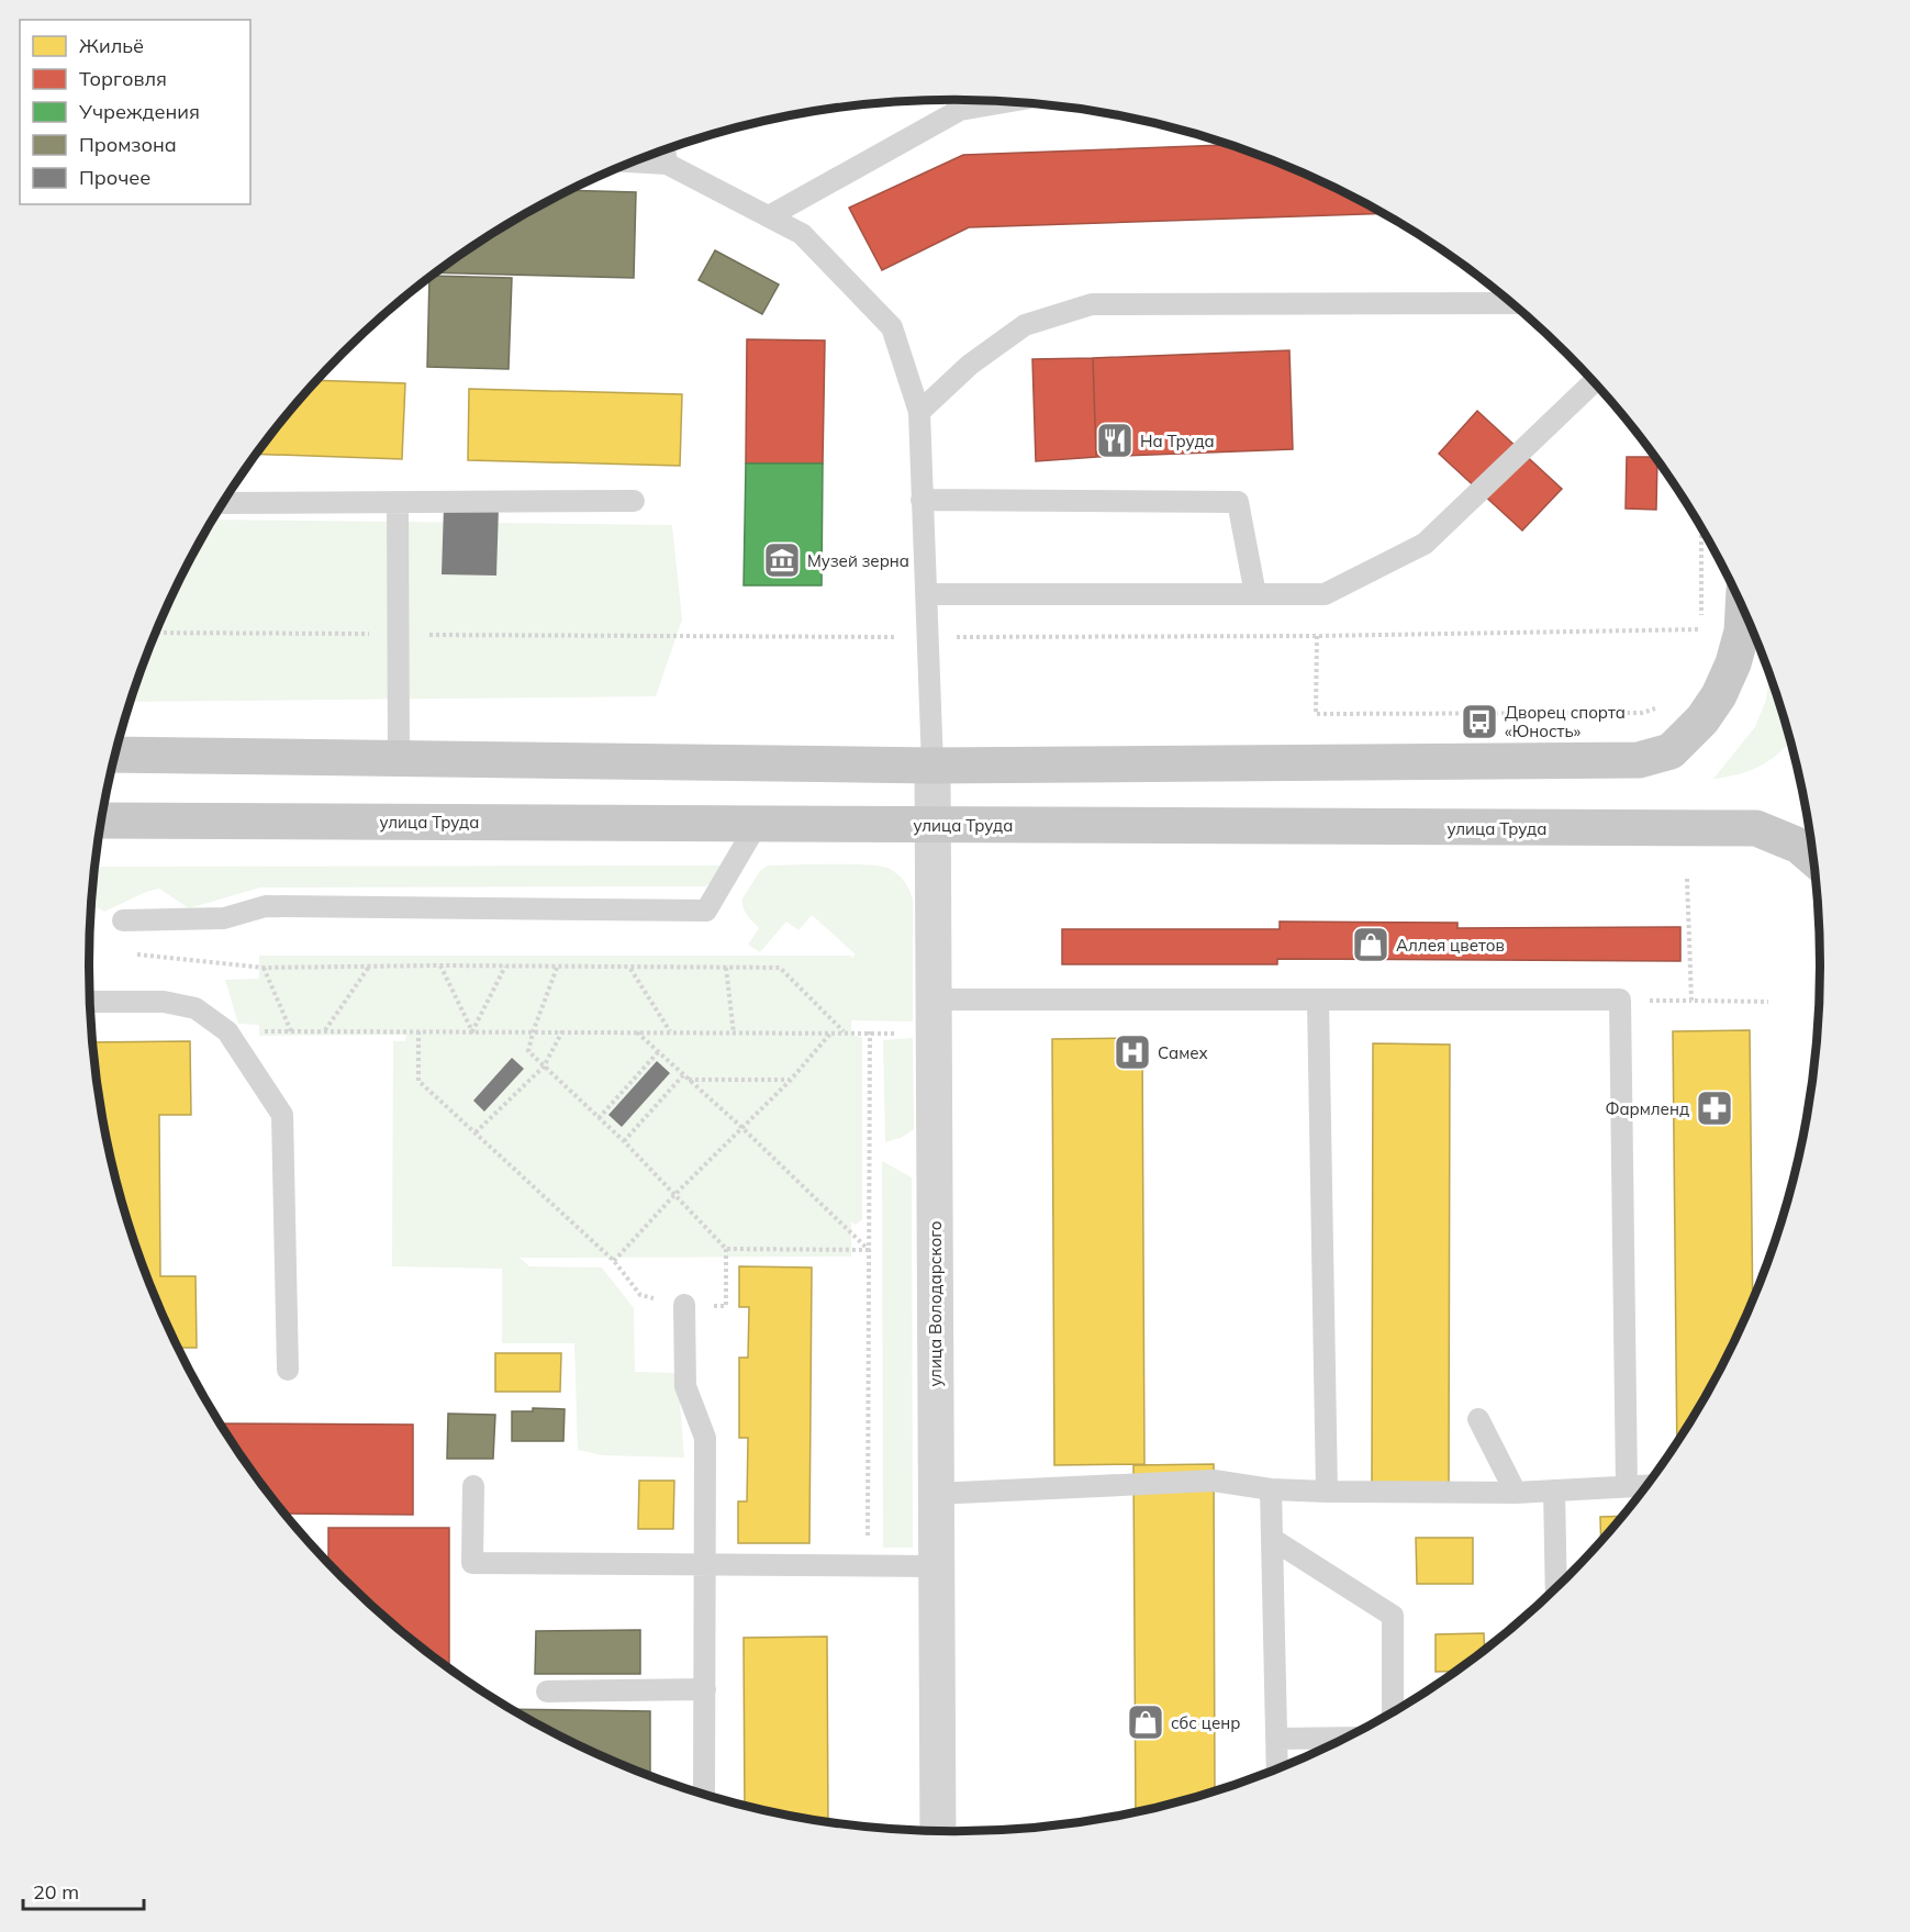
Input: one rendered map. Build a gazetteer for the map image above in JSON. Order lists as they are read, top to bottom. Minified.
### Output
{"streets":{"main road":["улица Труда"],"street":["улица Володарского"]},"crossings":[["улица Труда","улица Володарского"]],"places":{"restaurant":["На Труда"],"museum":["Музей зерна"],"bus stop":["Дворец спорта «Юность»"],"shop":["Аллея цветов","сбс ценр"],"hospital":["Самех"],"pharmacy":["Фармленд"]},"legend":["Жильё","Торговля","Учреждения","Промзона","Прочее"],"scale_bar":"20 m"}
